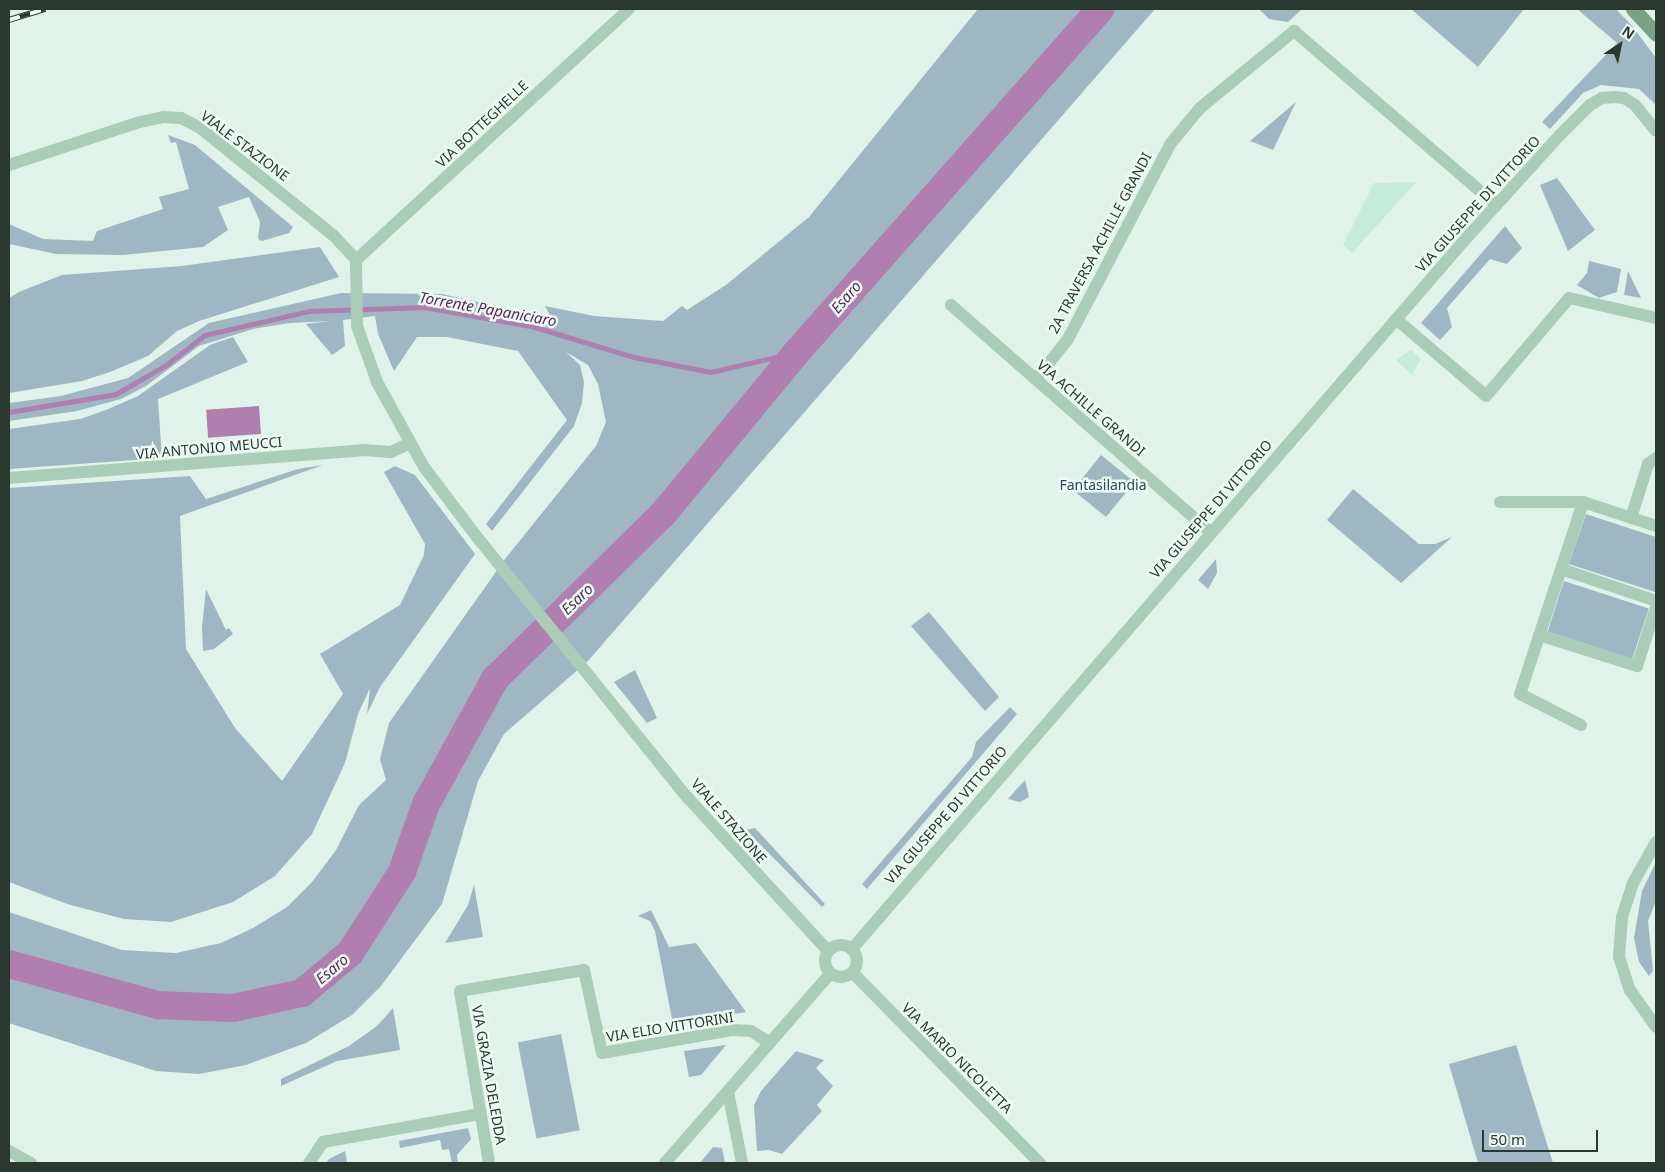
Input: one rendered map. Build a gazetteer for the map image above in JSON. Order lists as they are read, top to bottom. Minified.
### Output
{"streets":{"street":["VIA BOTTEGHELLE","VIALE STAZIONE","VIA GIUSEPPE DI VITTORIO","2A TRAVERSA ACHILLE GRANDI","VIA ACHILLE GRANDI","VIA ANTONIO MEUCCI","VIA ELIO VITTORINI","VIA MARIO NICOLETTA","VIA GRAZIA DELEDDA"]},"crossings":[["VIA BOTTEGHELLE","VIALE STAZIONE"],["VIALE STAZIONE","VIA GIUSEPPE DI VITTORIO"],["VIALE STAZIONE","VIA ANTONIO MEUCCI"],["VIALE STAZIONE","VIA MARIO NICOLETTA"],["VIA GIUSEPPE DI VITTORIO","2A TRAVERSA ACHILLE GRANDI"],["VIA GIUSEPPE DI VITTORIO","VIA ACHILLE GRANDI"],["VIA GIUSEPPE DI VITTORIO","VIA MARIO NICOLETTA"],["2A TRAVERSA ACHILLE GRANDI","VIA ACHILLE GRANDI"],["VIA ELIO VITTORINI","VIA GRAZIA DELEDDA"]],"water":["Esaro","Torrente Papaniciaro"],"parks":["Fantasilandia"],"scale_bar":"50 m","north":"top right"}
